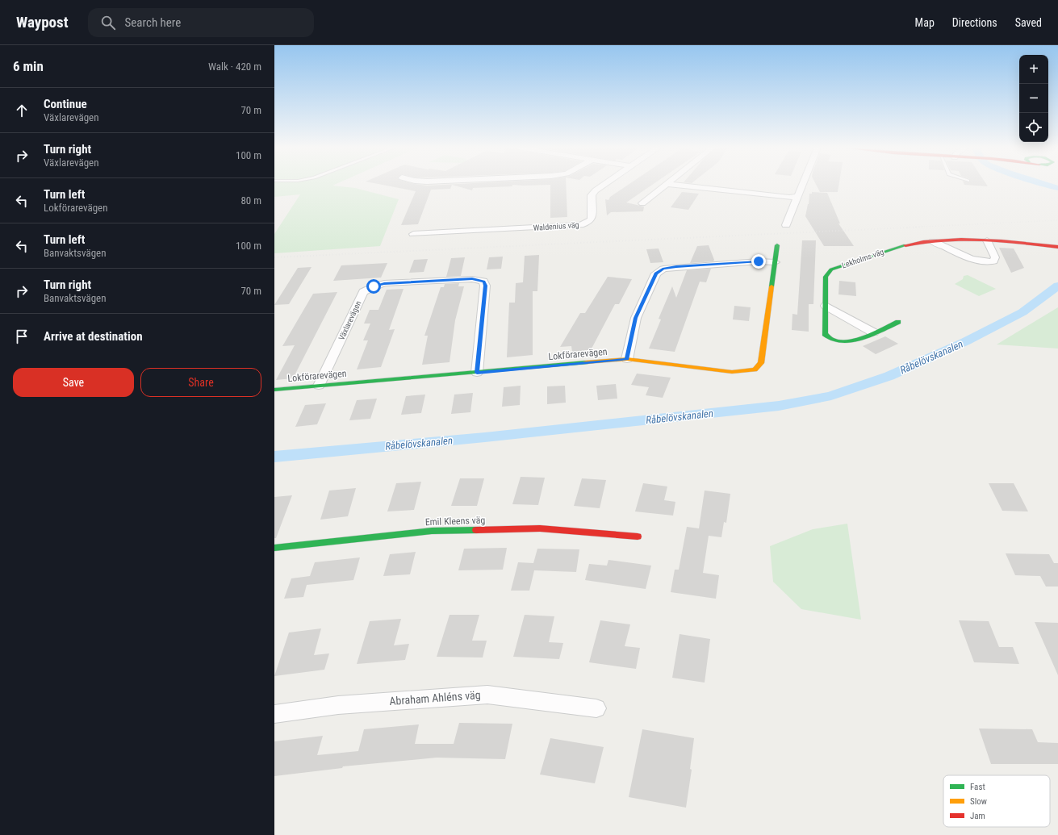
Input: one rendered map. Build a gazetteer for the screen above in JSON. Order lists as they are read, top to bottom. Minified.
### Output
{"streets":{"street":["Waldenius väg","Lekholms väg","Växlarevägen","Lokförarevägen","Emil Kleens väg","Abraham Ahléns väg"]},"crossings":[["Växlarevägen","Lokförarevägen"]],"water":["Råbelövskanalen"],"legend":["Fast","Slow","Jam"],"page":{"header":"Waypost","search":"Search here","nav":["Map","Directions","Saved"],"heading":["6 min","Walk · 420 m"],"map_buttons":["+","−"],"list":[["Continue","Växlarevägen","70 m"],["Turn right","Växlarevägen","100 m"],["Turn left","Lokförarevägen","80 m"],["Turn left","Banvaktsvägen","100 m"],["Turn right","Banvaktsvägen","70 m"],"Arrive at destination"],"buttons":["Save","Share"]}}
